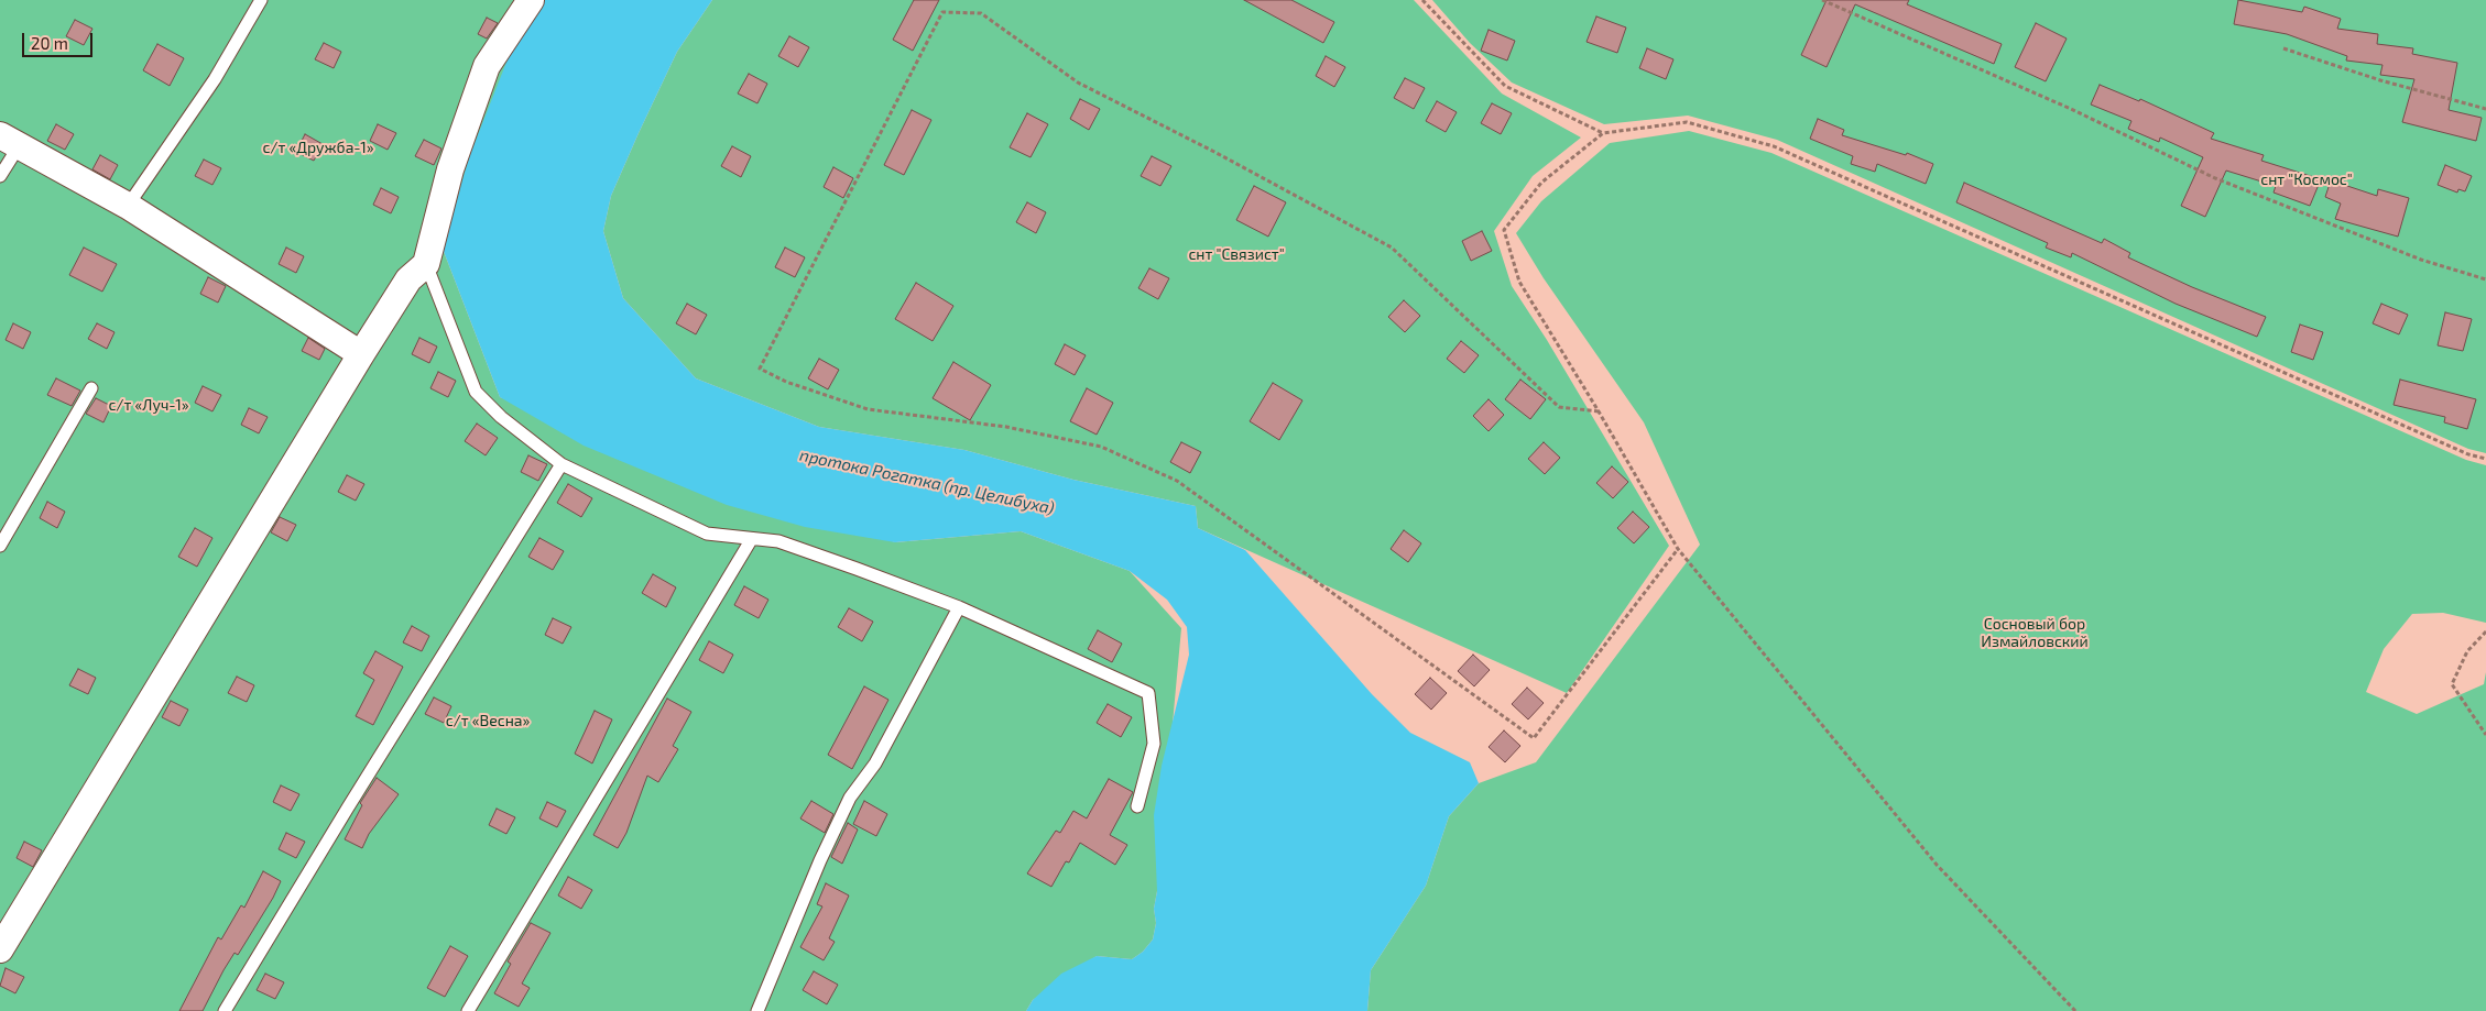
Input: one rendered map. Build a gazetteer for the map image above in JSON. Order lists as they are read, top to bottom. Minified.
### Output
{"water":["протока Рогатка (пр. Целибуха)"],"parks":["с/т «Дружба-1»","снт \"Космос\"","снт \"Связист\"","с/т «Луч-1»","Сосновый бор Измайловский","с/т «Весна»"],"scale_bar":"20 m"}
